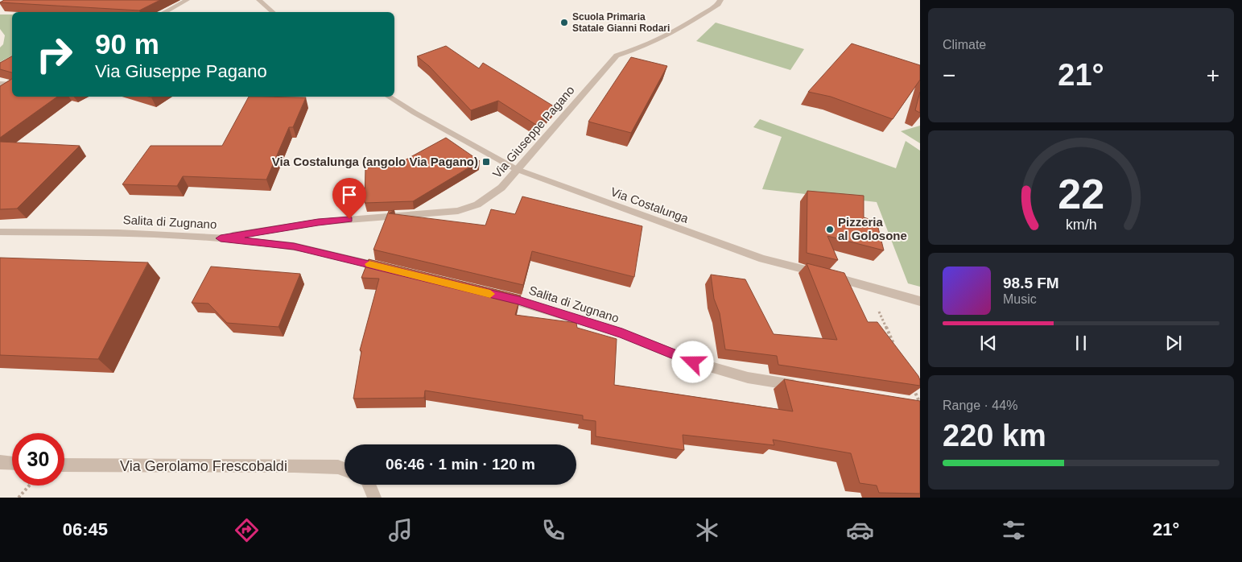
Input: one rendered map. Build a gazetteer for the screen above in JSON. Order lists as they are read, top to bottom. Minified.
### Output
{"streets":{"street":["Via Giuseppe Pagano","Via Costalunga","Salita di Zugnano","Via Gerolamo Frescobaldi"]},"crossings":[["Via Giuseppe Pagano","Via Costalunga"],["Via Giuseppe Pagano","Salita di Zugnano"]],"places":{"other":["Scuola Primaria Statale Gianni Rodari","Pizzeria al Golosone"],"transit":["Via Costalunga (angolo Via Pagano)"]},"page":{"tile":["Climate",["Range · 44%","220 km"]],"turn":["90 m","Via Giuseppe Pagano"],"heat":["−","21°","+"],"song":["98.5 FM","Music"],"limit":"30","trip":"06:46 · 1 min · 120 m","tabs":["06:45","21°"],"gauge":["22","km/h"]}}
